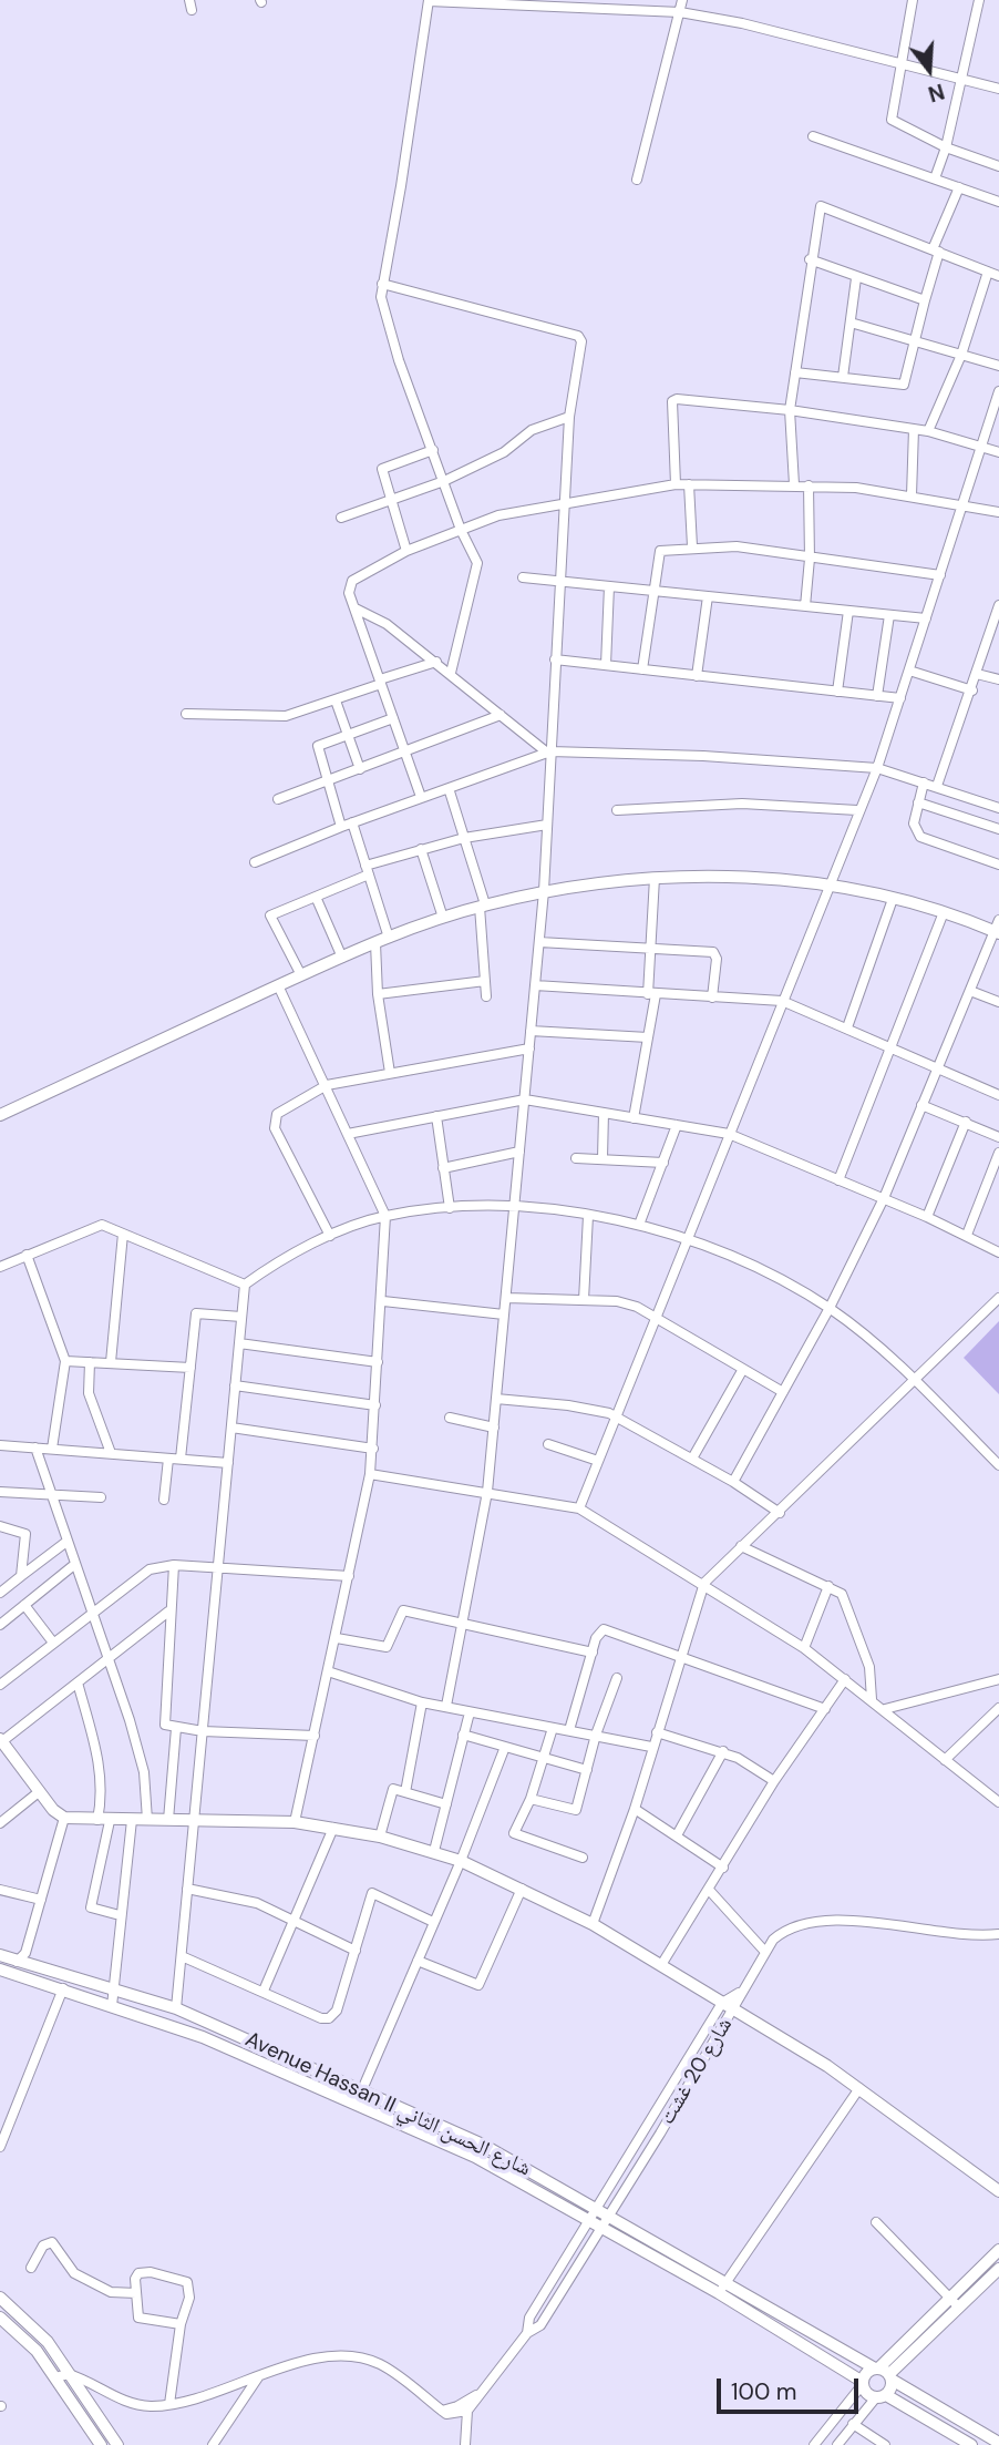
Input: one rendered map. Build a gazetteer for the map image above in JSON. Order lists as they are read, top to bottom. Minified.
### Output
{"streets":{"street":["شارع 20 غشت","Avenue Hassan II شارع الحسن الثاني"]},"crossings":[["شارع 20 غشت","Avenue Hassan II شارع الحسن الثاني"]],"scale_bar":"100 m","north":"bottom"}
